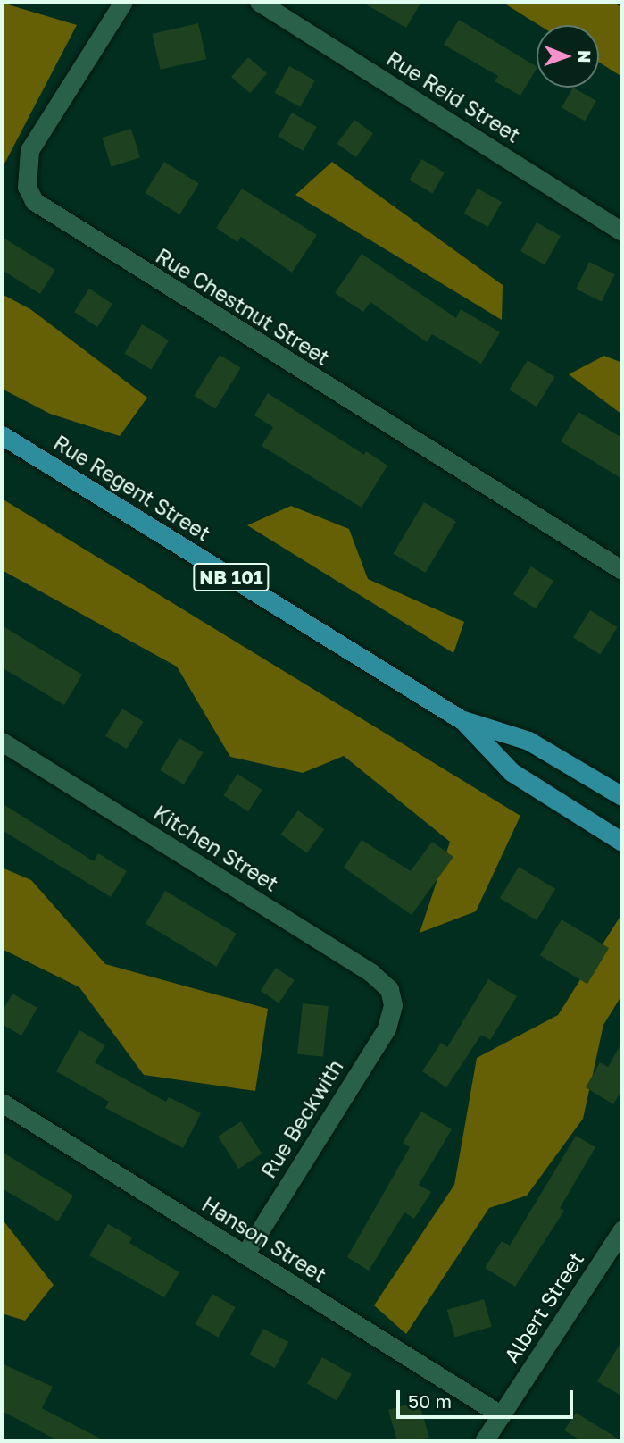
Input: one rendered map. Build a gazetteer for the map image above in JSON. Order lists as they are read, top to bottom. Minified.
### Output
{"streets":{"main road":["Rue Regent Street","NB 101"],"street":["Rue Reid Street","Rue Chestnut Street","Kitchen Street","Rue Beckwith","Hanson Street","Albert Street"]},"crossings":[["Kitchen Street","Rue Beckwith"],["Rue Beckwith","Hanson Street"],["Hanson Street","Albert Street"]],"scale_bar":"50 m","north":"right"}
